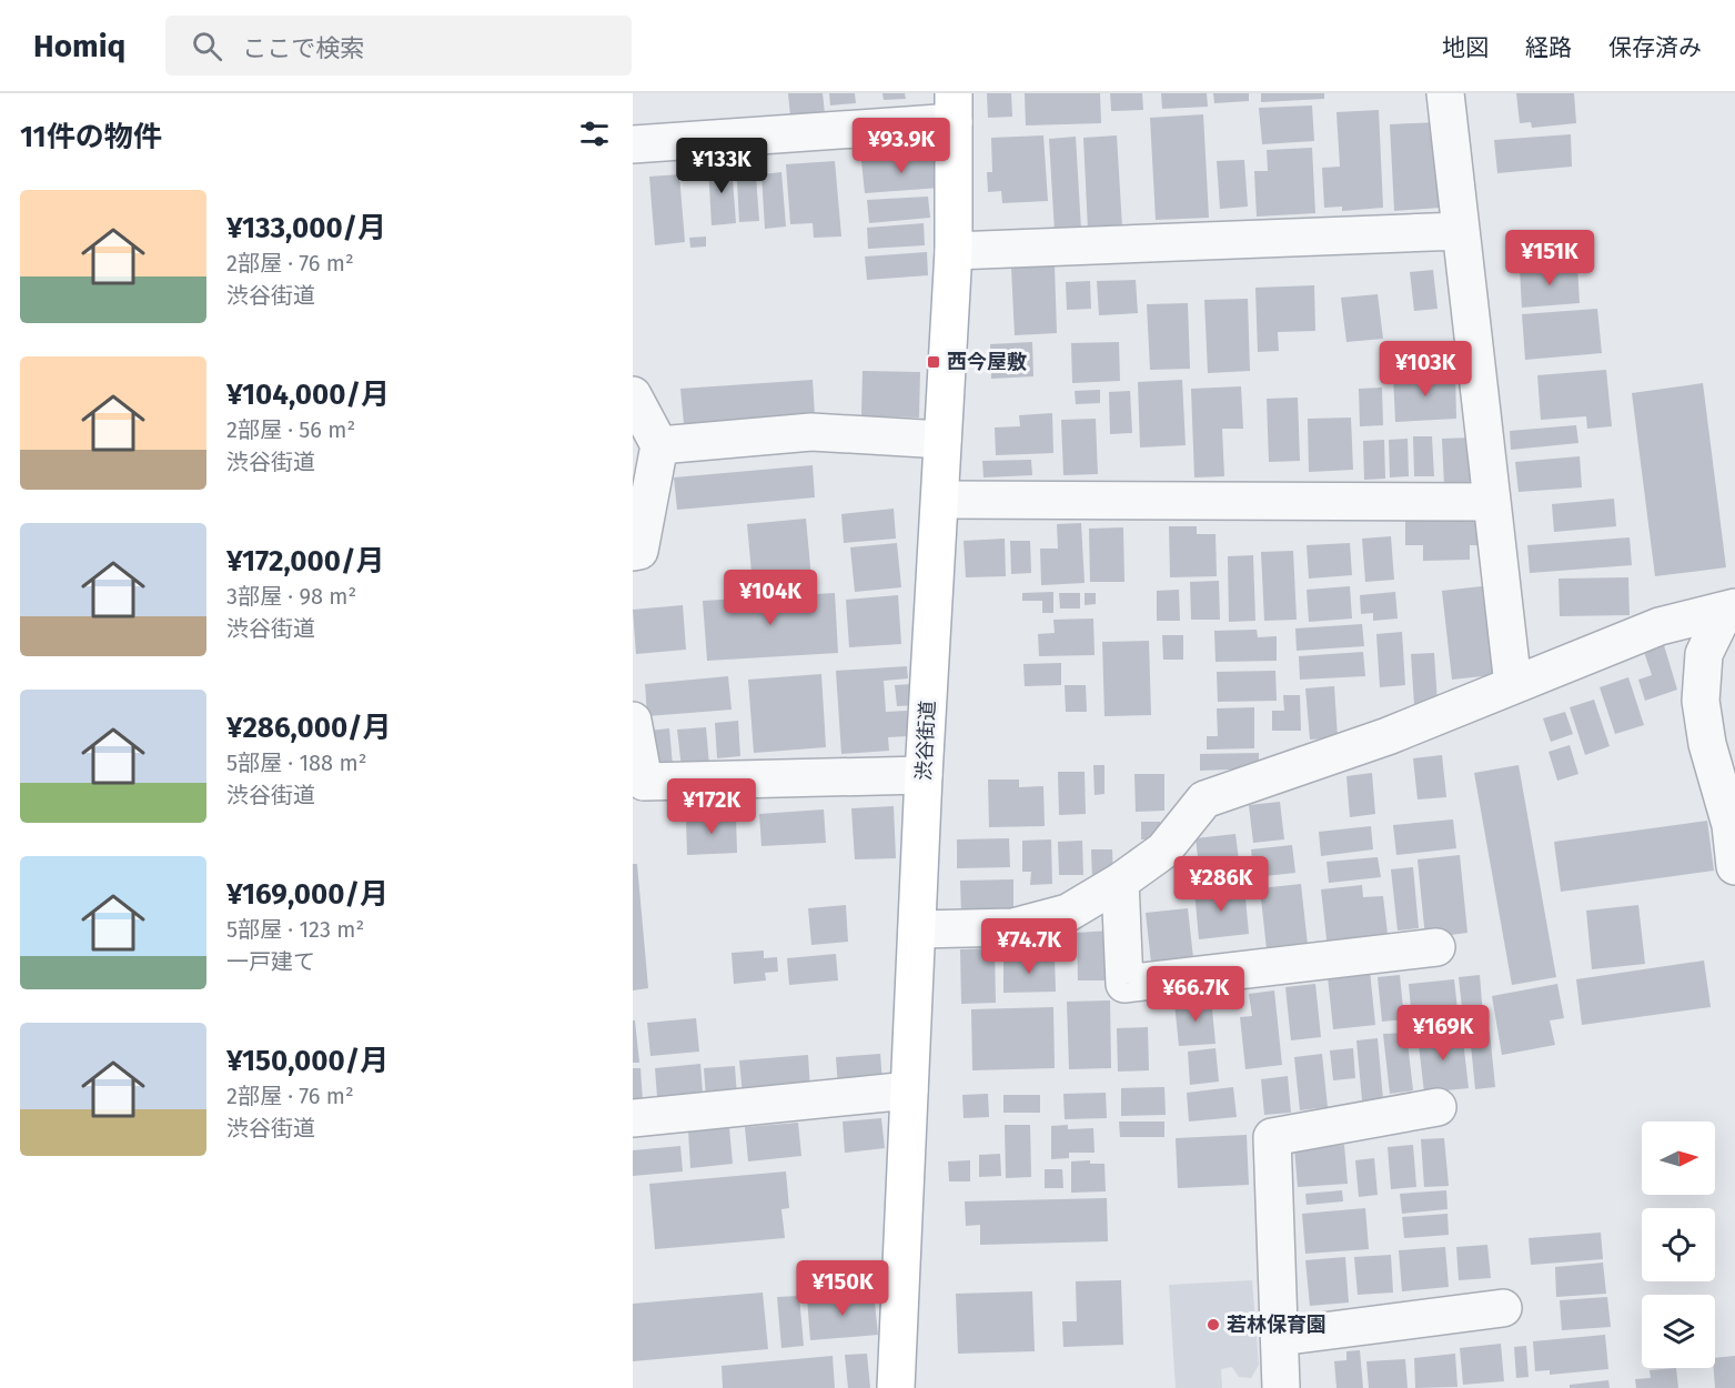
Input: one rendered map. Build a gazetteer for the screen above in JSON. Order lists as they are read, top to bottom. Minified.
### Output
{"streets":{"main road":["渋谷街道"]},"places":{"transit":["西今屋敷"],"other":["若林保育園"]},"north":"right","page":{"header":"Homiq","search":"ここで検索","nav":["地図","経路","保存済み"],"heading":"11件の物件","price":["¥93.9K","¥133K","¥151K","¥103K","¥104K","¥172K","¥286K","¥74.7K","¥66.7K","¥169K","¥150K"],"list":[{"name":"¥133,000/月","note":"2部屋 · 76 m² · 渋谷街道"},{"name":"¥104,000/月","note":"2部屋 · 56 m² · 渋谷街道"},{"name":"¥172,000/月","note":"3部屋 · 98 m² · 渋谷街道"},{"name":"¥286,000/月","note":"5部屋 · 188 m² · 渋谷街道"},{"name":"¥169,000/月","note":"5部屋 · 123 m² · 一戸建て"},{"name":"¥150,000/月","note":"2部屋 · 76 m² · 渋谷街道"}]}}
